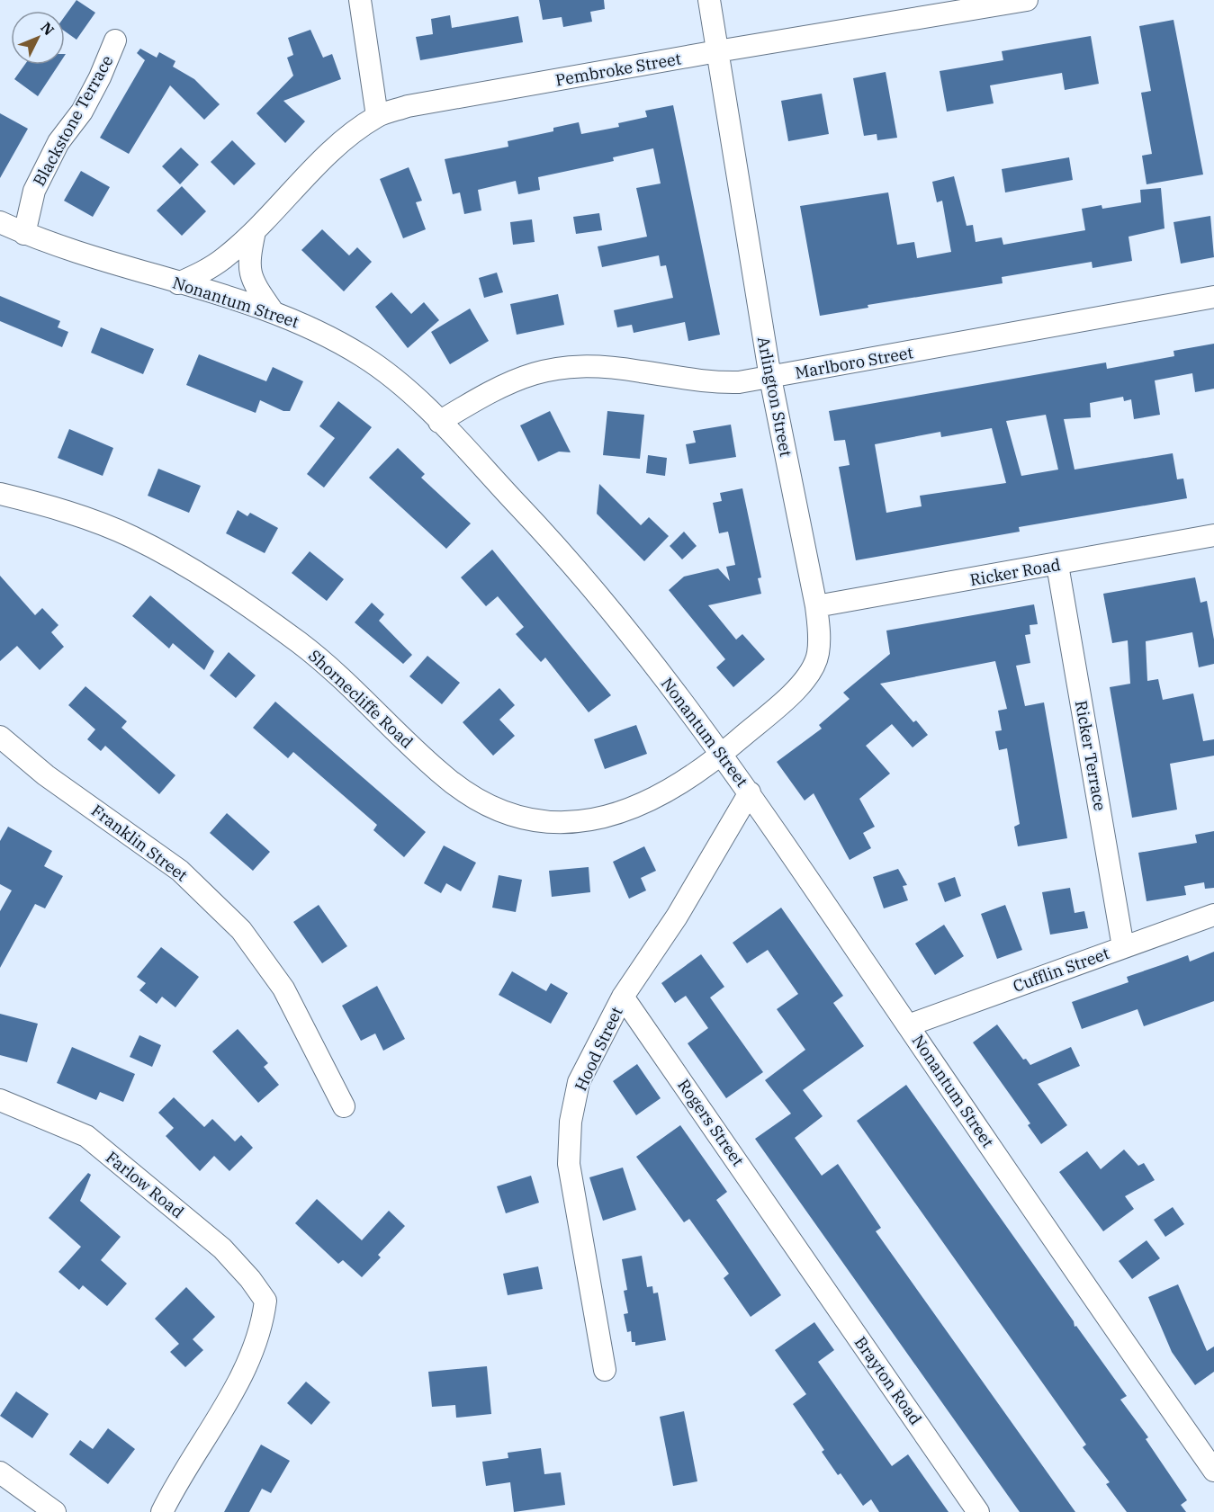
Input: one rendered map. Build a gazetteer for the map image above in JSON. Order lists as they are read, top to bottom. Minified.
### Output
{"streets":{"street":["Pembroke Street","Blackstone Terrace","Nonantum Street","Marlboro Street","Arlington Street","Ricker Road","Shornecliffe Road","Ricker Terrace","Franklin Street","Cufflin Street","Hood Street","Rogers Street","Farlow Road","Brayton Road"]},"crossings":[["Pembroke Street","Nonantum Street"],["Pembroke Street","Arlington Street"],["Blackstone Terrace","Nonantum Street"],["Nonantum Street","Marlboro Street"],["Nonantum Street","Arlington Street"],["Nonantum Street","Shornecliffe Road"],["Nonantum Street","Cufflin Street"],["Nonantum Street","Hood Street"],["Marlboro Street","Arlington Street"],["Arlington Street","Ricker Road"],["Arlington Street","Shornecliffe Road"],["Ricker Road","Ricker Terrace"],["Ricker Terrace","Cufflin Street"],["Hood Street","Rogers Street"],["Rogers Street","Brayton Road"]],"north":"top right"}
